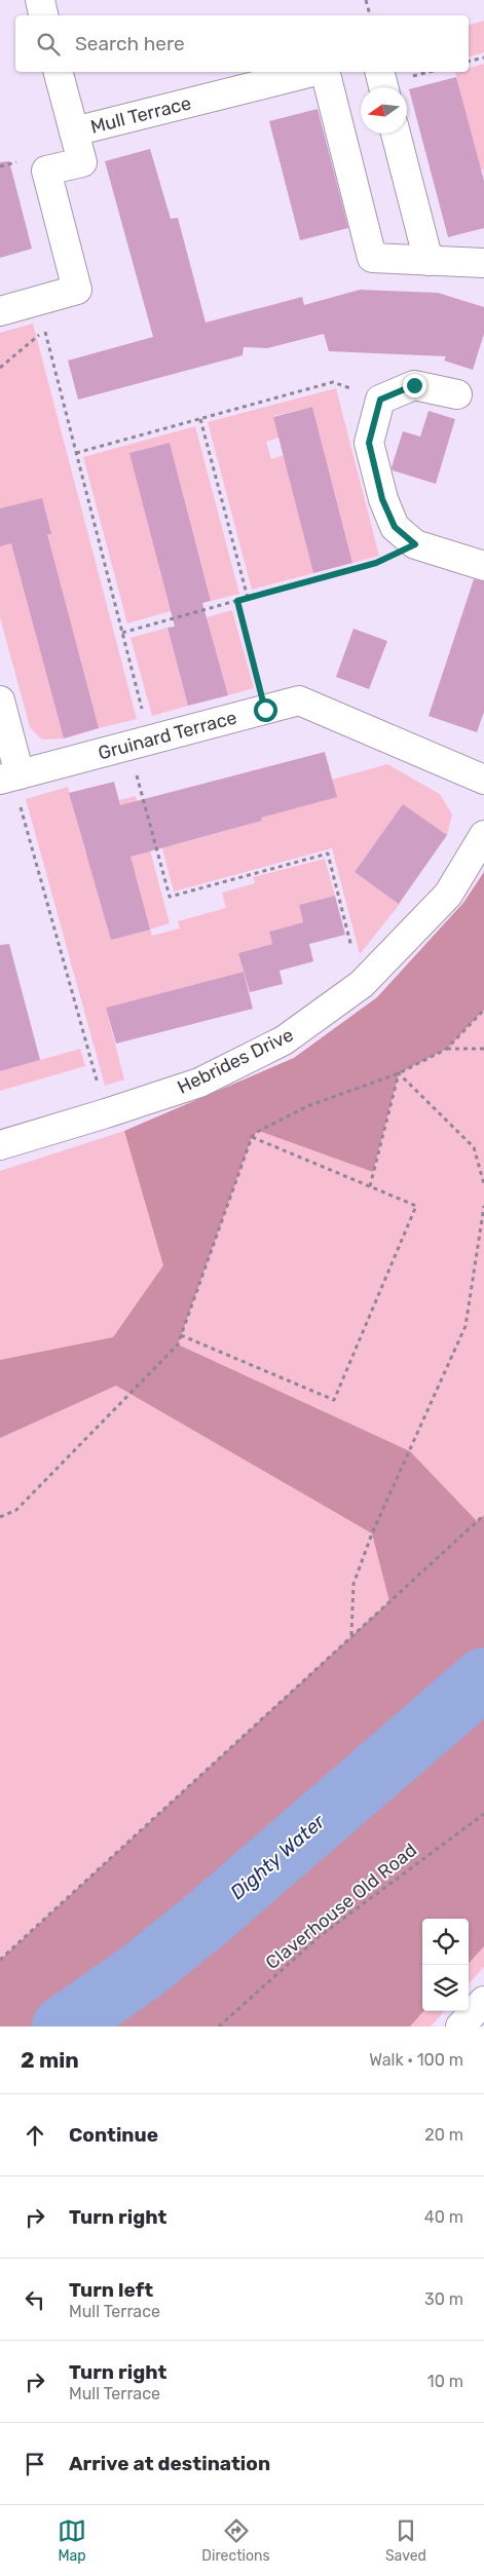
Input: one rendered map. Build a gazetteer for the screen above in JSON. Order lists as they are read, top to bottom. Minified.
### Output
{"streets":{"street":["Mull Terrace","Gruinard Terrace","Hebrides Drive"],"path":["Claverhouse Old Road"]},"water":["Dighty Water"],"north":"left","page":{"search":"Search here","heading":["2 min","Walk · 100 m"],"list":[["Continue","20 m"],["Turn right","40 m"],["Turn left","Mull Terrace","30 m"],["Turn right","Mull Terrace","10 m"],"Arrive at destination"],"nav":["Map","Directions","Saved"]}}
